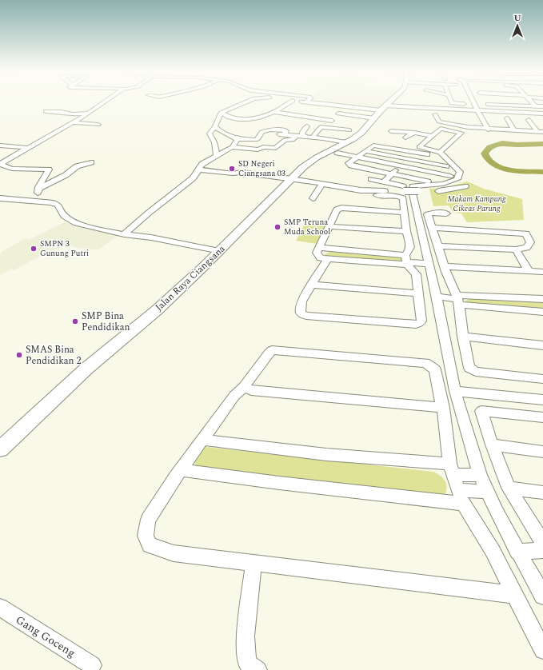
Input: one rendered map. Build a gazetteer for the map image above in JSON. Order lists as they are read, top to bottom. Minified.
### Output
{"streets":{"main road":["Jalan Raya Ciangsana"],"street":["Gang Goceng"]},"parks":["Makam Kampung Cikeas Parung"],"places":["SD Negeri Ciangsana 03","SMP Teruna Muda School","SMPN 3 Gunung Putri","SMP Bina Pendidikan","SMAS Bina Pendidikan 2"],"north":"top"}
